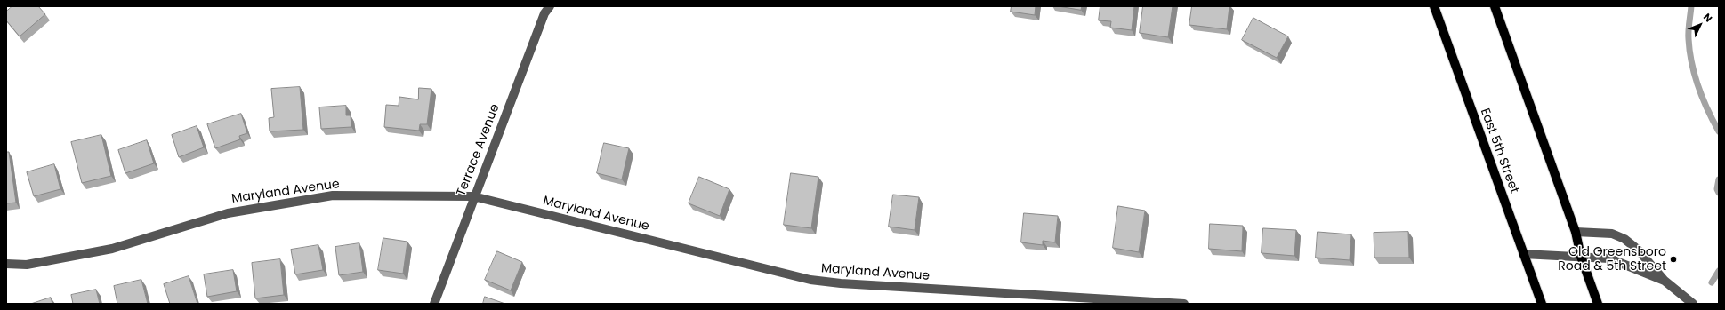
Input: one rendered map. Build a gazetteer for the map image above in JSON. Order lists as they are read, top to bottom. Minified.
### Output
{"streets":{"main road":["East 5th Street"],"street":["Terrace Avenue","Maryland Avenue"]},"crossings":[["Terrace Avenue","Maryland Avenue"]],"places":["Old Greensboro Road & 5th Street"],"north":"top right"}
